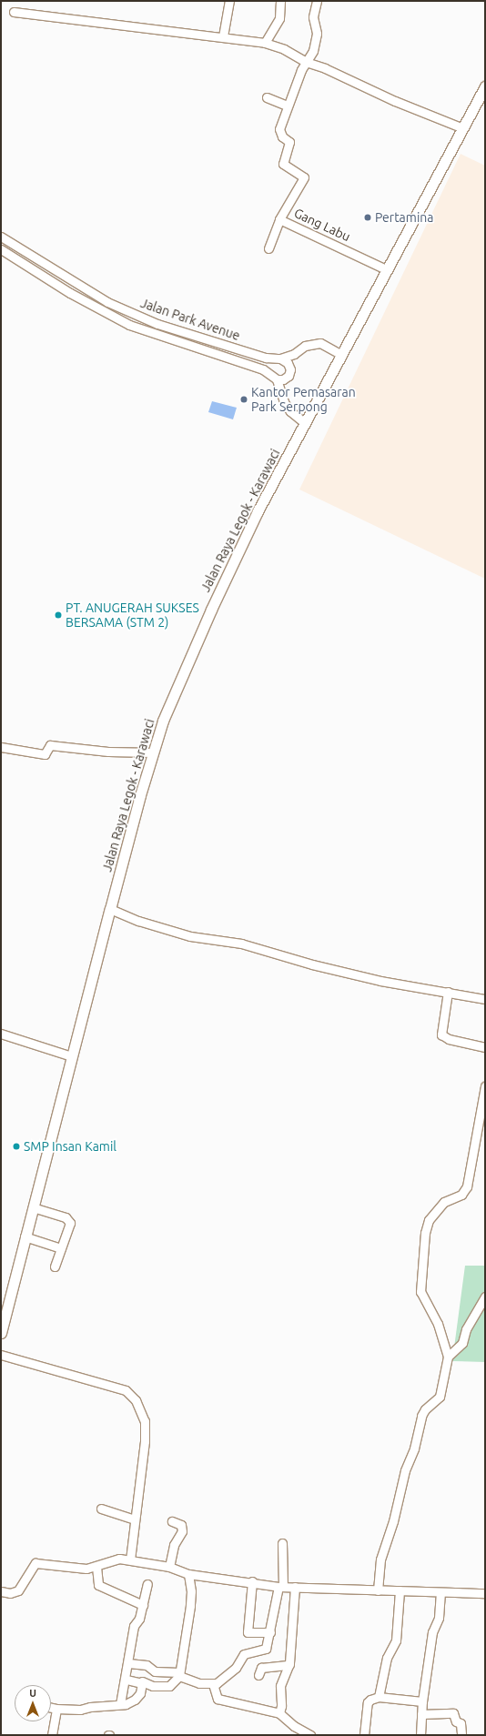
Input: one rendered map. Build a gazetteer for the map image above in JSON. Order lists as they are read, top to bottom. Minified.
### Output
{"streets":{"main road":["Jalan Raya Legok - Karawaci"],"street":["Gang Labu","Jalan Park Avenue"]},"crossings":[["Gang Labu","Jalan Raya Legok - Karawaci"],["Jalan Park Avenue","Jalan Raya Legok - Karawaci"]],"places":["Pertamina","Kantor Pemasaran Park Serpong","PT. ANUGERAH SUKSES BERSAMA (STM 2)","SMP Insan Kamil"],"north":"top"}
